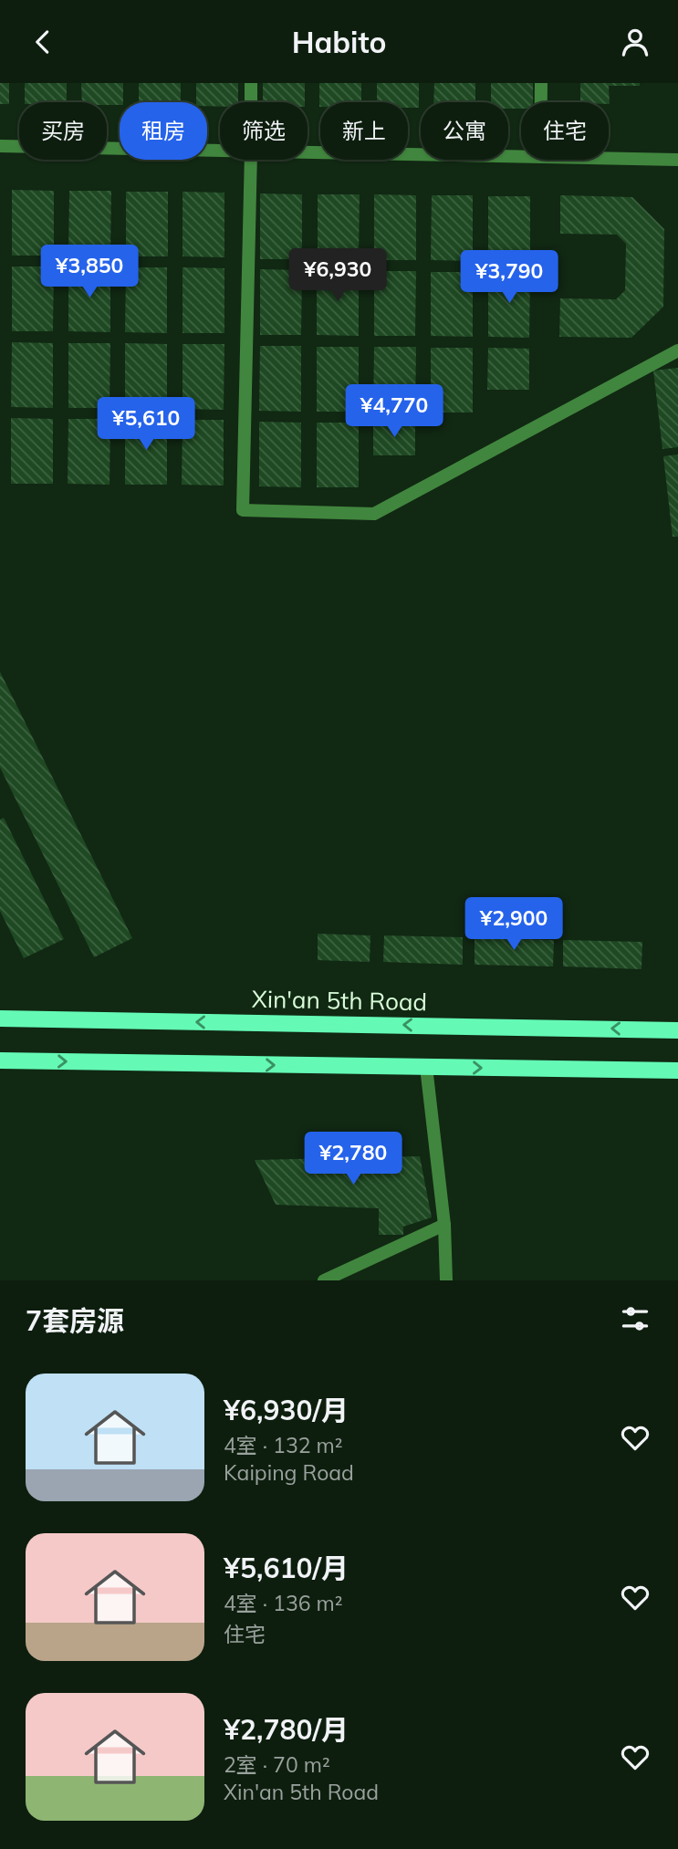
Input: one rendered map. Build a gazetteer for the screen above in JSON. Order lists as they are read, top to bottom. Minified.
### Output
{"streets":{"main road":["Xin'an 5th Road"]},"page":{"header":"Habito","chip":["买房","租房","筛选","新上","公寓","住宅"],"price":["¥3,850","¥6,930","¥3,790","¥4,770","¥5,610","¥2,900","¥2,780"],"heading":"7套房源","list":[{"name":"¥6,930/月","note":"4室 · 132 m² · Kaiping Road"},{"name":"¥5,610/月","note":"4室 · 136 m² · 住宅"},{"name":"¥2,780/月","note":"2室 · 70 m² · Xin'an 5th Road"}]}}
